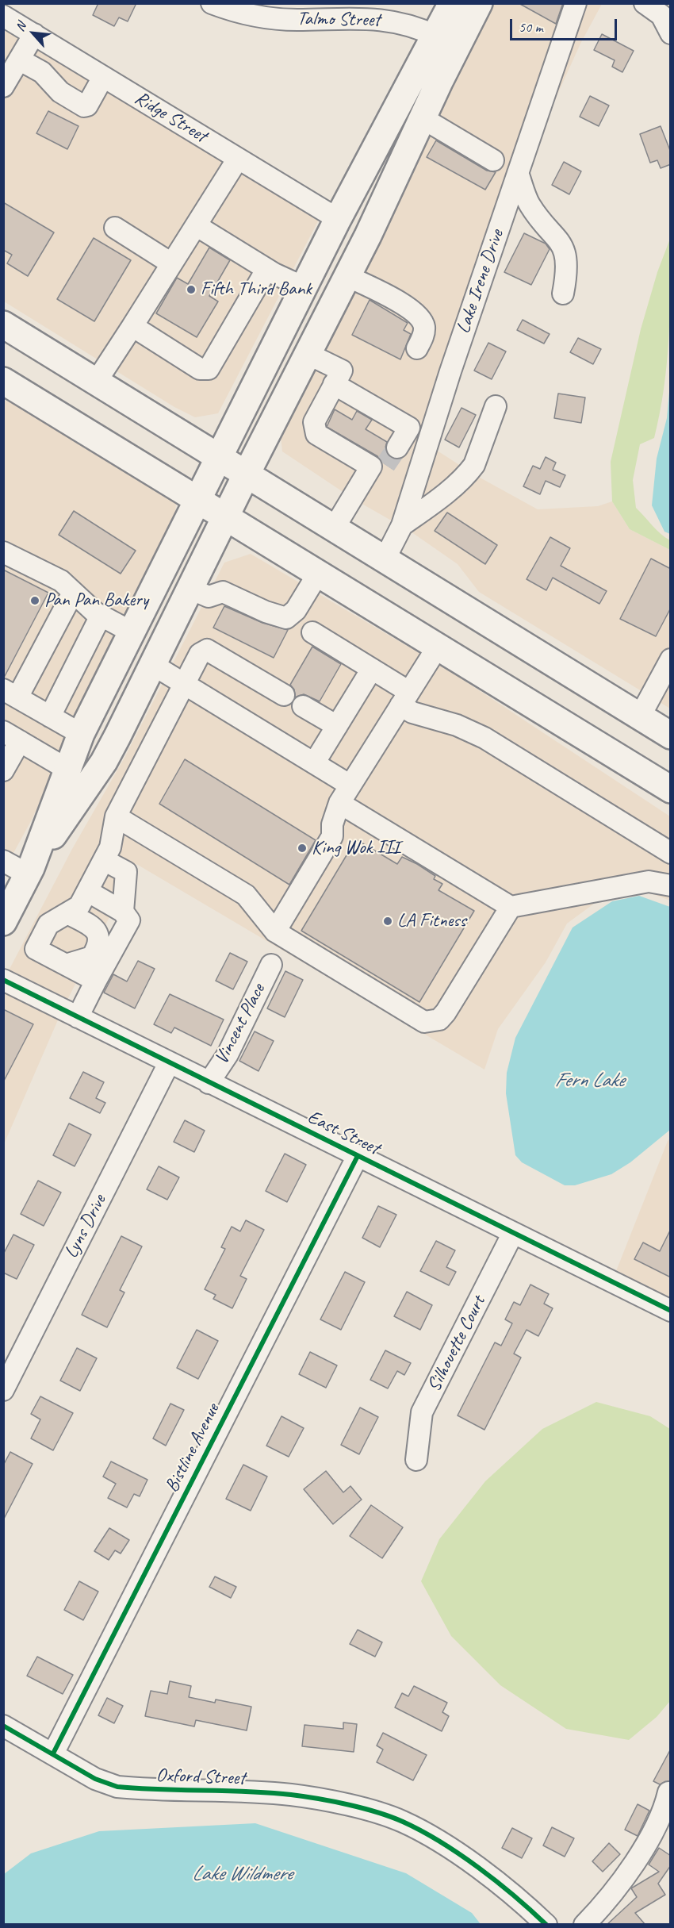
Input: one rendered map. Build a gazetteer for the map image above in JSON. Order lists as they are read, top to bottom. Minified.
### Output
{"streets":{"street":["Talmo Street","Ridge Street","Lake Irene Drive","Vincent Place","East Street","Lyns Drive","Silhouette Court","Bistline Avenue","Oxford Street"]},"crossings":[["Vincent Place","East Street"],["East Street","Lyns Drive"],["East Street","Silhouette Court"],["East Street","Bistline Avenue"],["Bistline Avenue","Oxford Street"]],"water":["Fern Lake","Lake Wildmere"],"places":["Fifth Third Bank","Pan Pan Bakery","King Wok III","LA Fitness"],"scale_bar":"50 m","north":"top left"}
